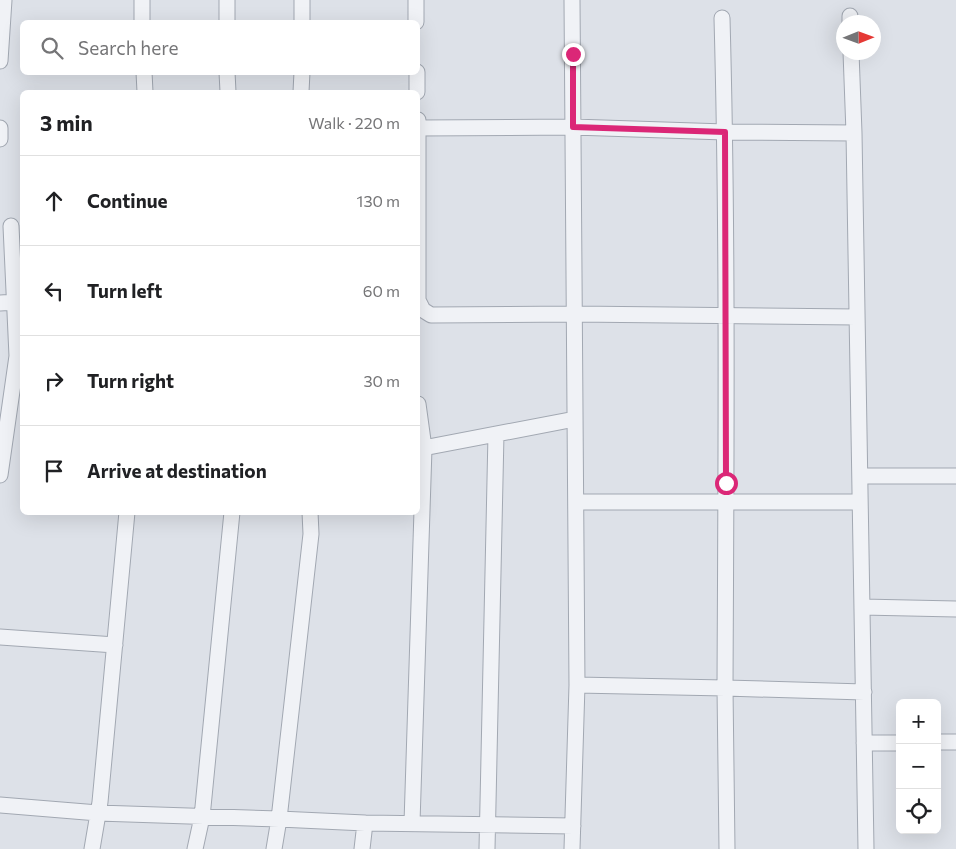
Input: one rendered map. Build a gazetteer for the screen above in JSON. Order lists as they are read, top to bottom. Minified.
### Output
{"north":"right","page":{"search":"Search here","heading":["3 min","Walk · 220 m"],"list":[["Continue","130 m"],["Turn left","60 m"],["Turn right","30 m"],"Arrive at destination"],"map_buttons":["+","−"]}}
